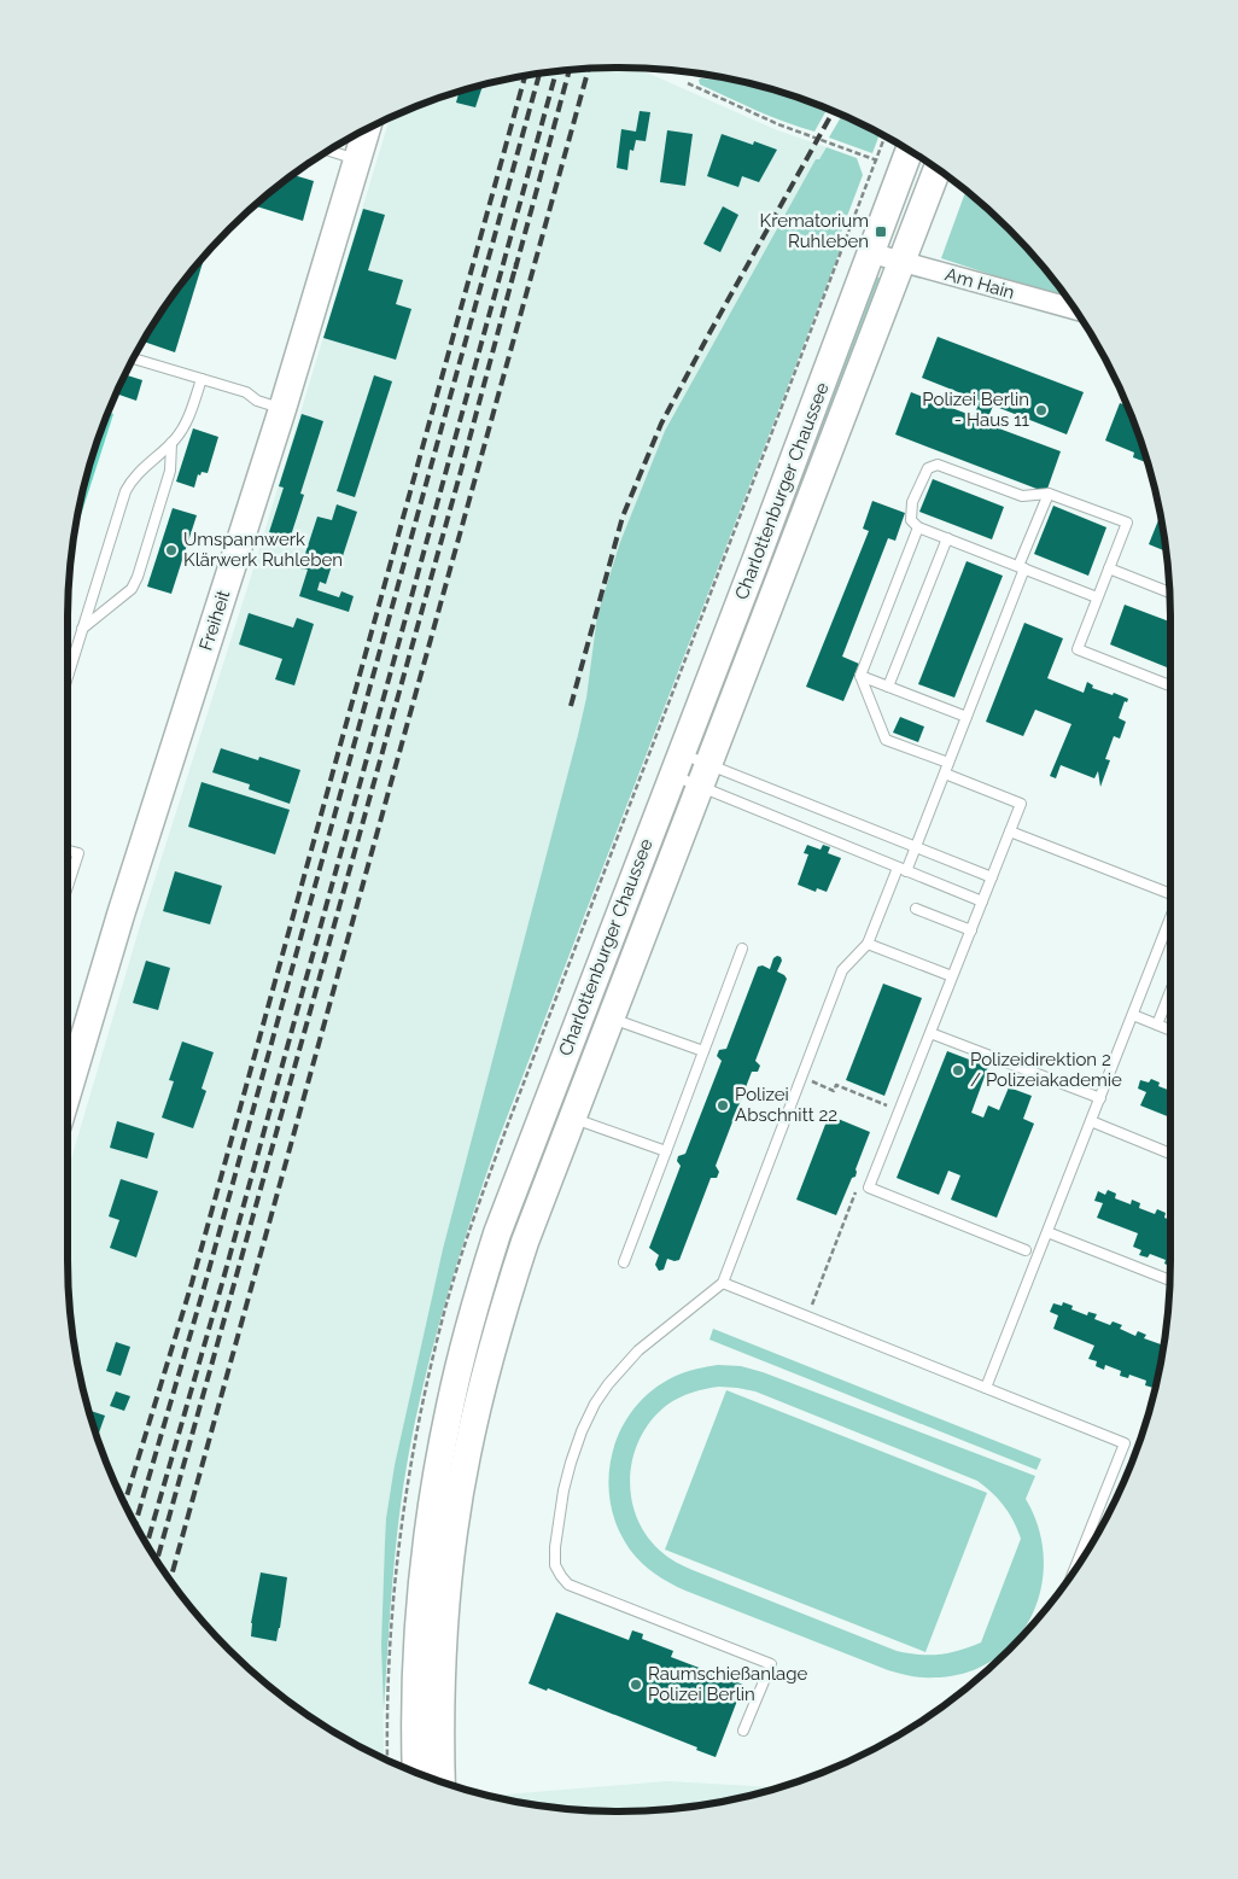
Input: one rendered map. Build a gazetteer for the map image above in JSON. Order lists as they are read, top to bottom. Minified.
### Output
{"streets":{"main road":["Charlottenburger Chaussee","Freiheit"],"street":["Am Hain"]},"crossings":[["Am Hain","Charlottenburger Chaussee"]],"places":{"transit":["Krematorium Ruhleben"],"other":["Polizei Berlin - Haus 11","Umspannwerk Klärwerk Ruhleben","Polizeidirektion 2 / Polizeiakademie","Polizei Abschnitt 22","Raumschießanlage Polizei Berlin"]}}
